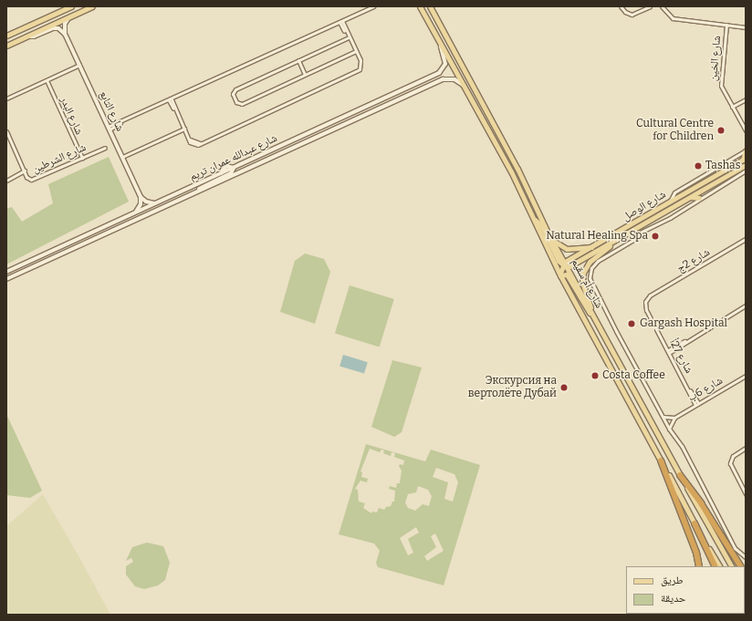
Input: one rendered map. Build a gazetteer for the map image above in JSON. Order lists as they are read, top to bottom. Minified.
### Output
{"streets":{"main road":["شارع الوصل","شارع أم سقيم"],"street":["شارع الخين","شارع التابع","شارع البدر","شارع عبدالله عمران تريم","شارع الشرطين","شارع 2ج","شارع 27أ","شارع 6ب"]},"crossings":[["شارع البدر","شارع الشرطين"],["شارع عبدالله عمران تريم","شارع أم سقيم"],["شارع الوصل","شارع أم سقيم"],["شارع 2ج","شارع 27أ"],["شارع 27أ","شارع 6ب"]],"places":["Cultural Centre for Children","Tashas","Natural Healing Spa","Gargash Hospital","Costa Coffee","Экскурсия на вертолёте Дубай"],"legend":["طريق","حديقة"]}
